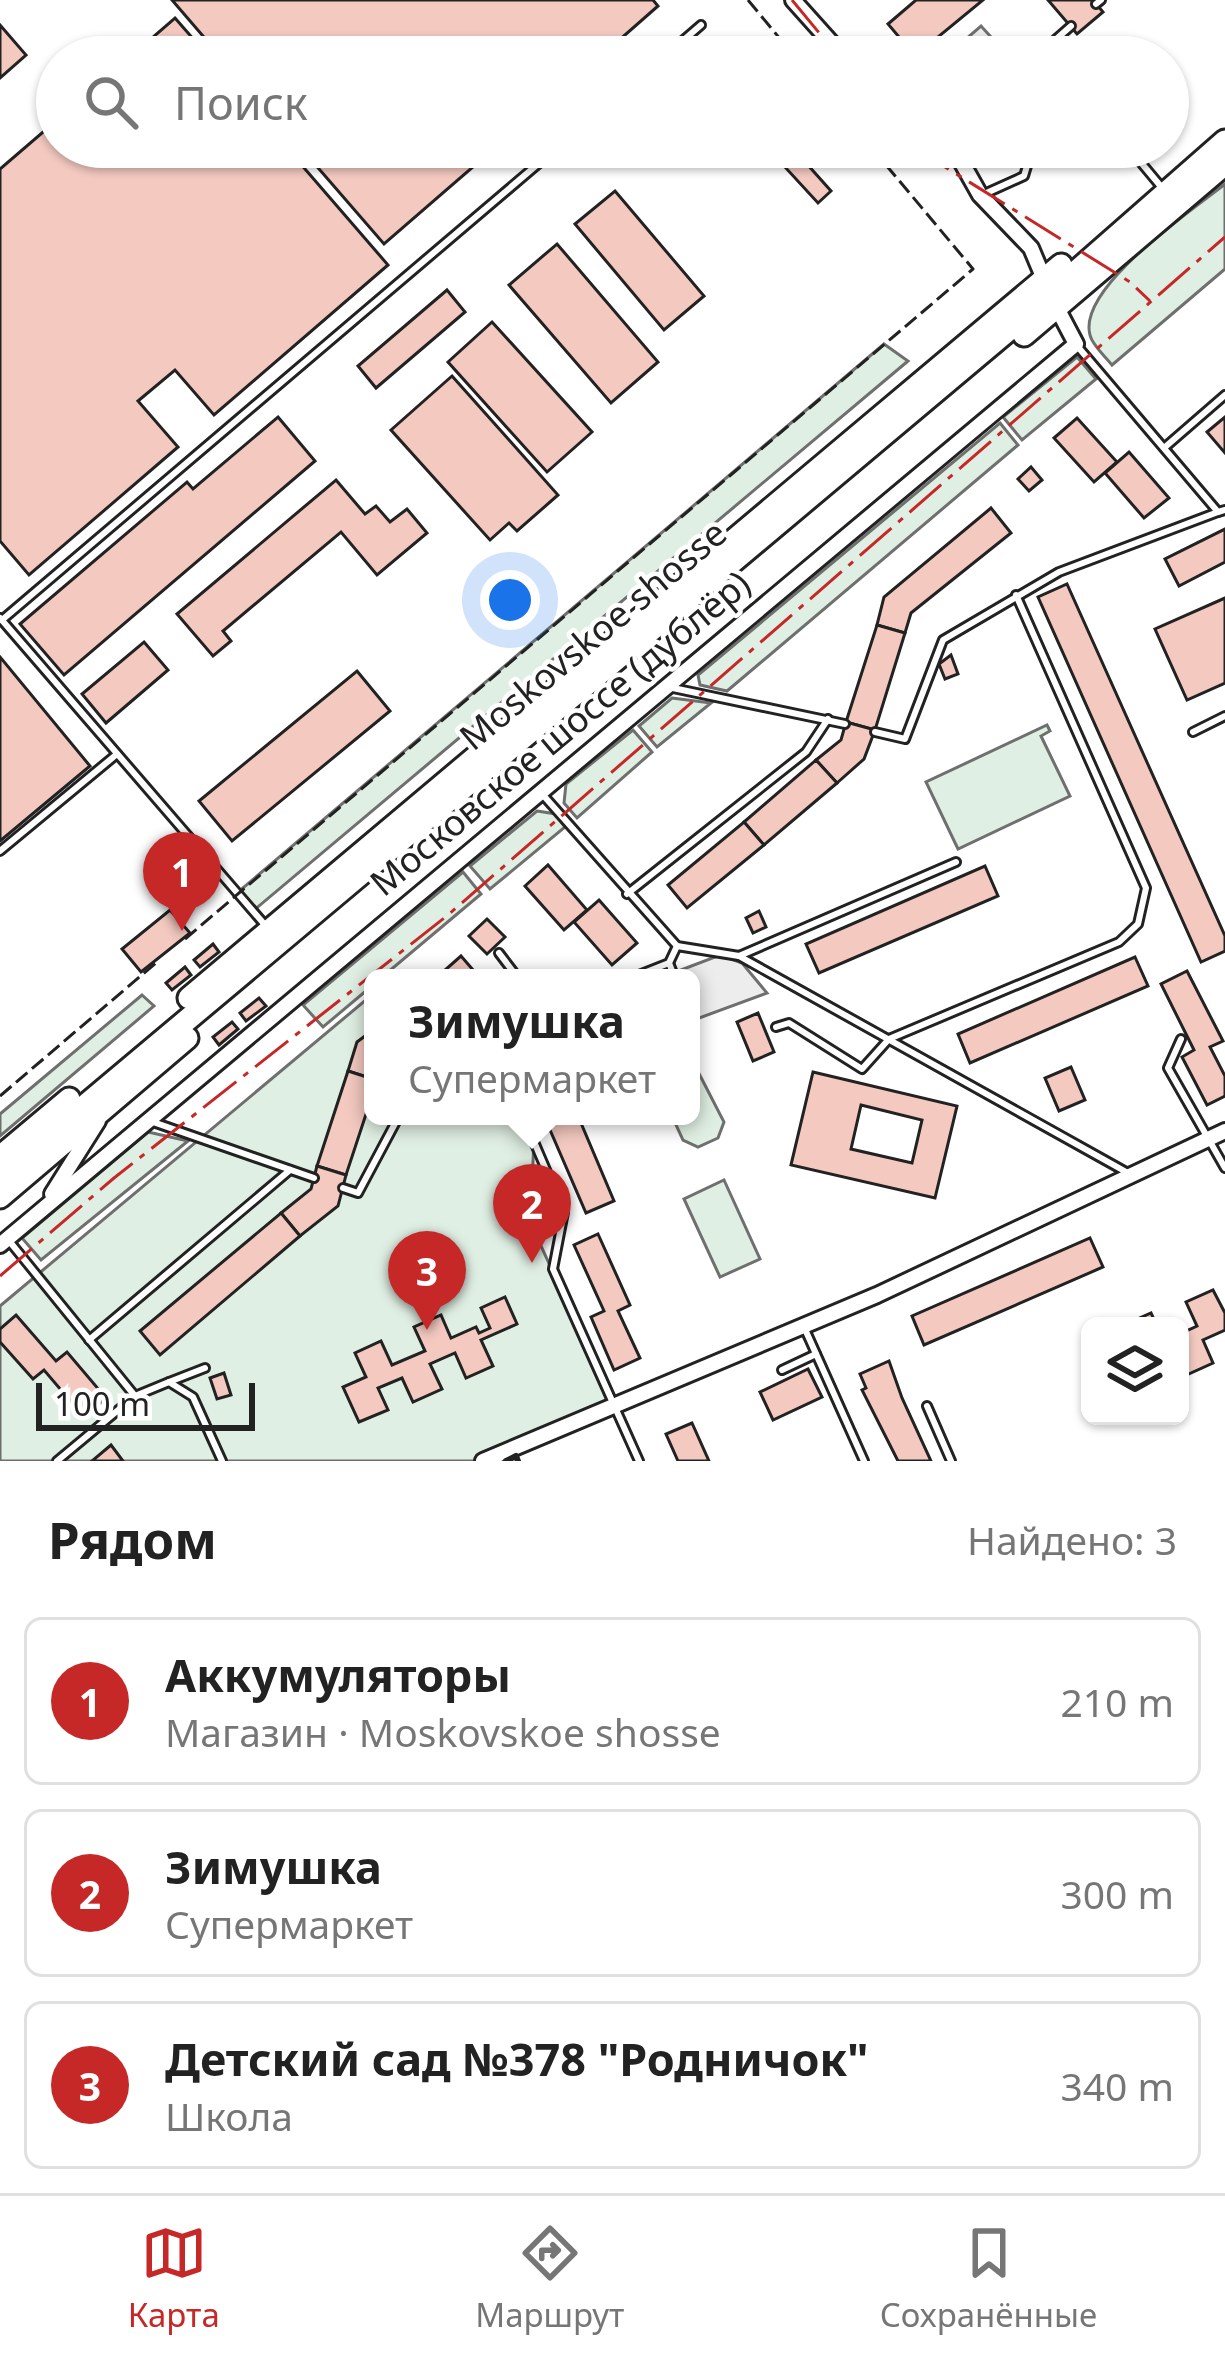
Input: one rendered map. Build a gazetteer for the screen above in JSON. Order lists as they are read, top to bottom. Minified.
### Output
{"streets":{"main road":["Moskovskoe shosse"],"street":["Московское шоссе (дублёр)"]},"crossings":[["Moskovskoe shosse","Московское шоссе (дублёр)"]],"scale_bar":"100 m","page":{"search":"Поиск","pins":["1","2","3"],"popup":["Зимушка","Супермаркет"],"scale":"100 m","heading":["Рядом","Найдено: 3"],"list":[{"mark":"1","name":"Аккумуляторы","note":"Магазин · Moskovskoe shosse","value":"210 m"},{"mark":"2","name":"Зимушка","note":"Супермаркет","value":"300 m"},{"mark":"3","name":"Детский сад №378 \"Родничок\"","note":"Школа","value":"340 m"}],"nav":["Карта","Маршрут","Сохранённые"]}}
